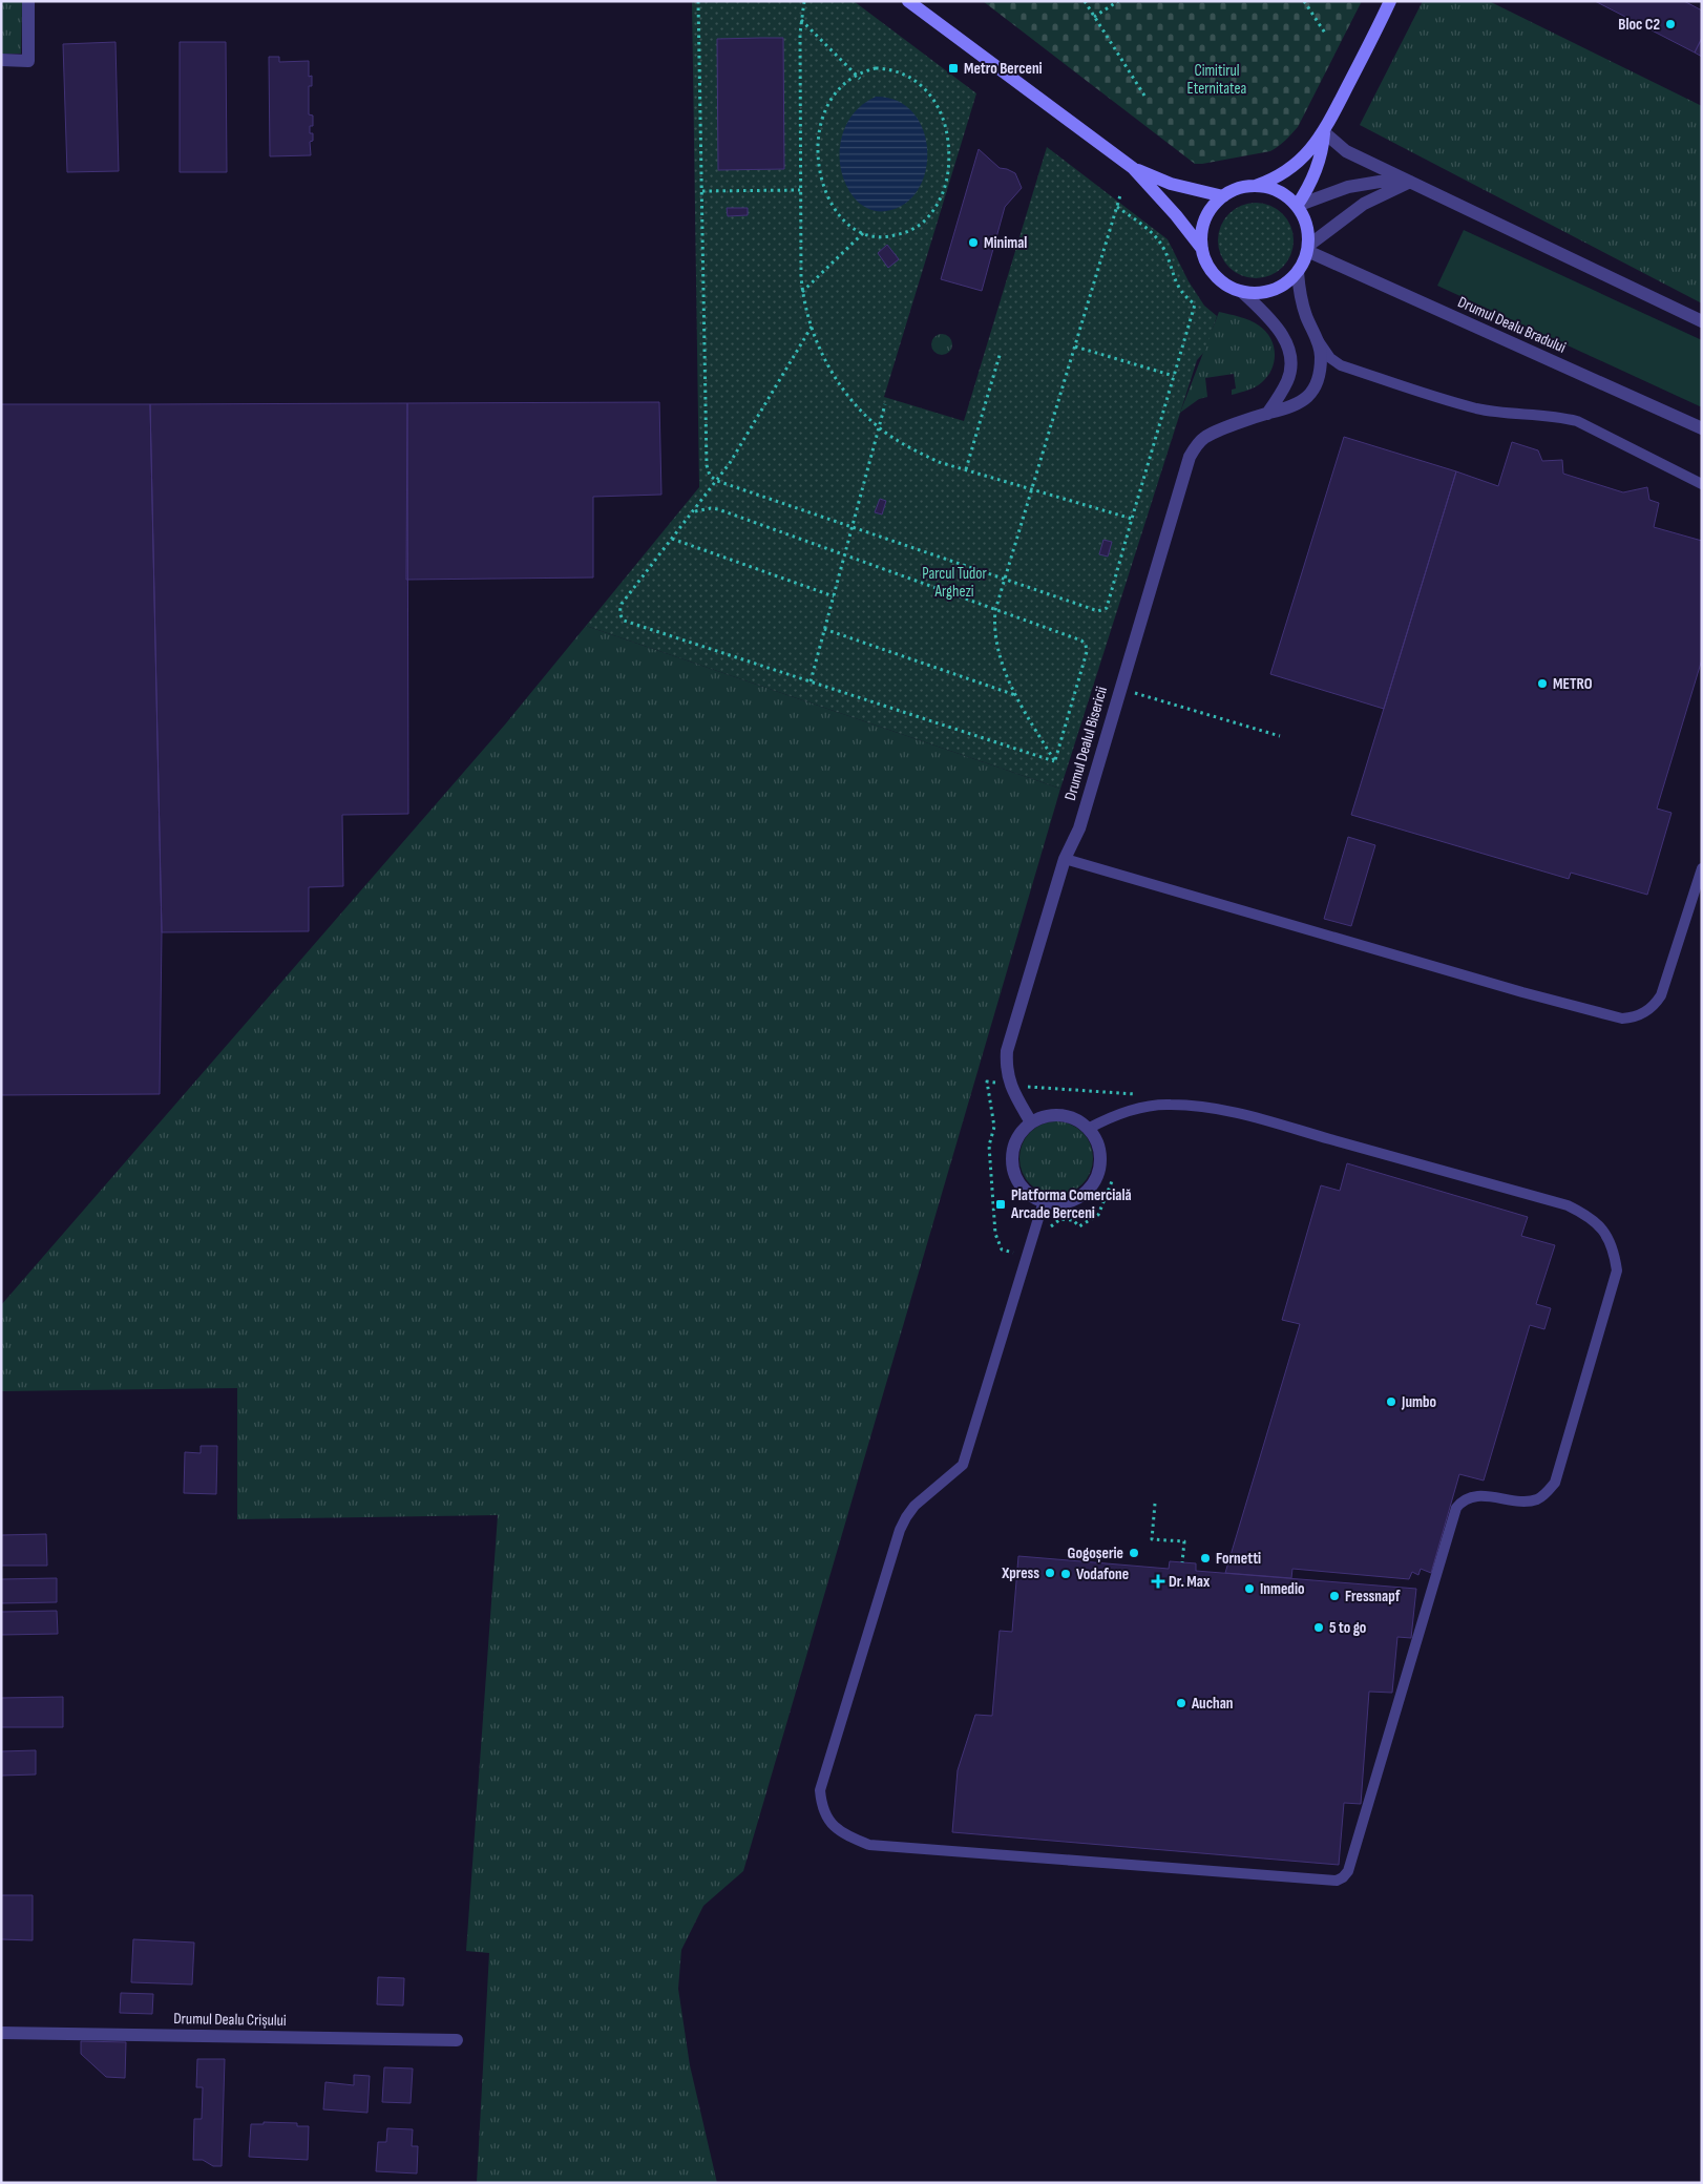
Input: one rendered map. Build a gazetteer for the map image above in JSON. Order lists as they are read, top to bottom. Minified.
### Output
{"streets":{"street":["Drumul Dealu Bradului","Drumul Dealul Bisericii","Drumul Dealu Crișului"]},"crossings":[["Drumul Dealu Bradului","Drumul Dealul Bisericii"]],"parks":["Cimitirul Eternitatea","Parcul Tudor Arghezi"],"places":{"other":["Bloc C2","Minimal","METRO","Jumbo","Gogoșerie","Fornetti","Xpress","Vodafone","Inmedio","Fressnapf","5 to go","Auchan"],"transit":["Metro Berceni","Platforma Comercială Arcade Berceni"],"health":["Dr. Max"]}}
